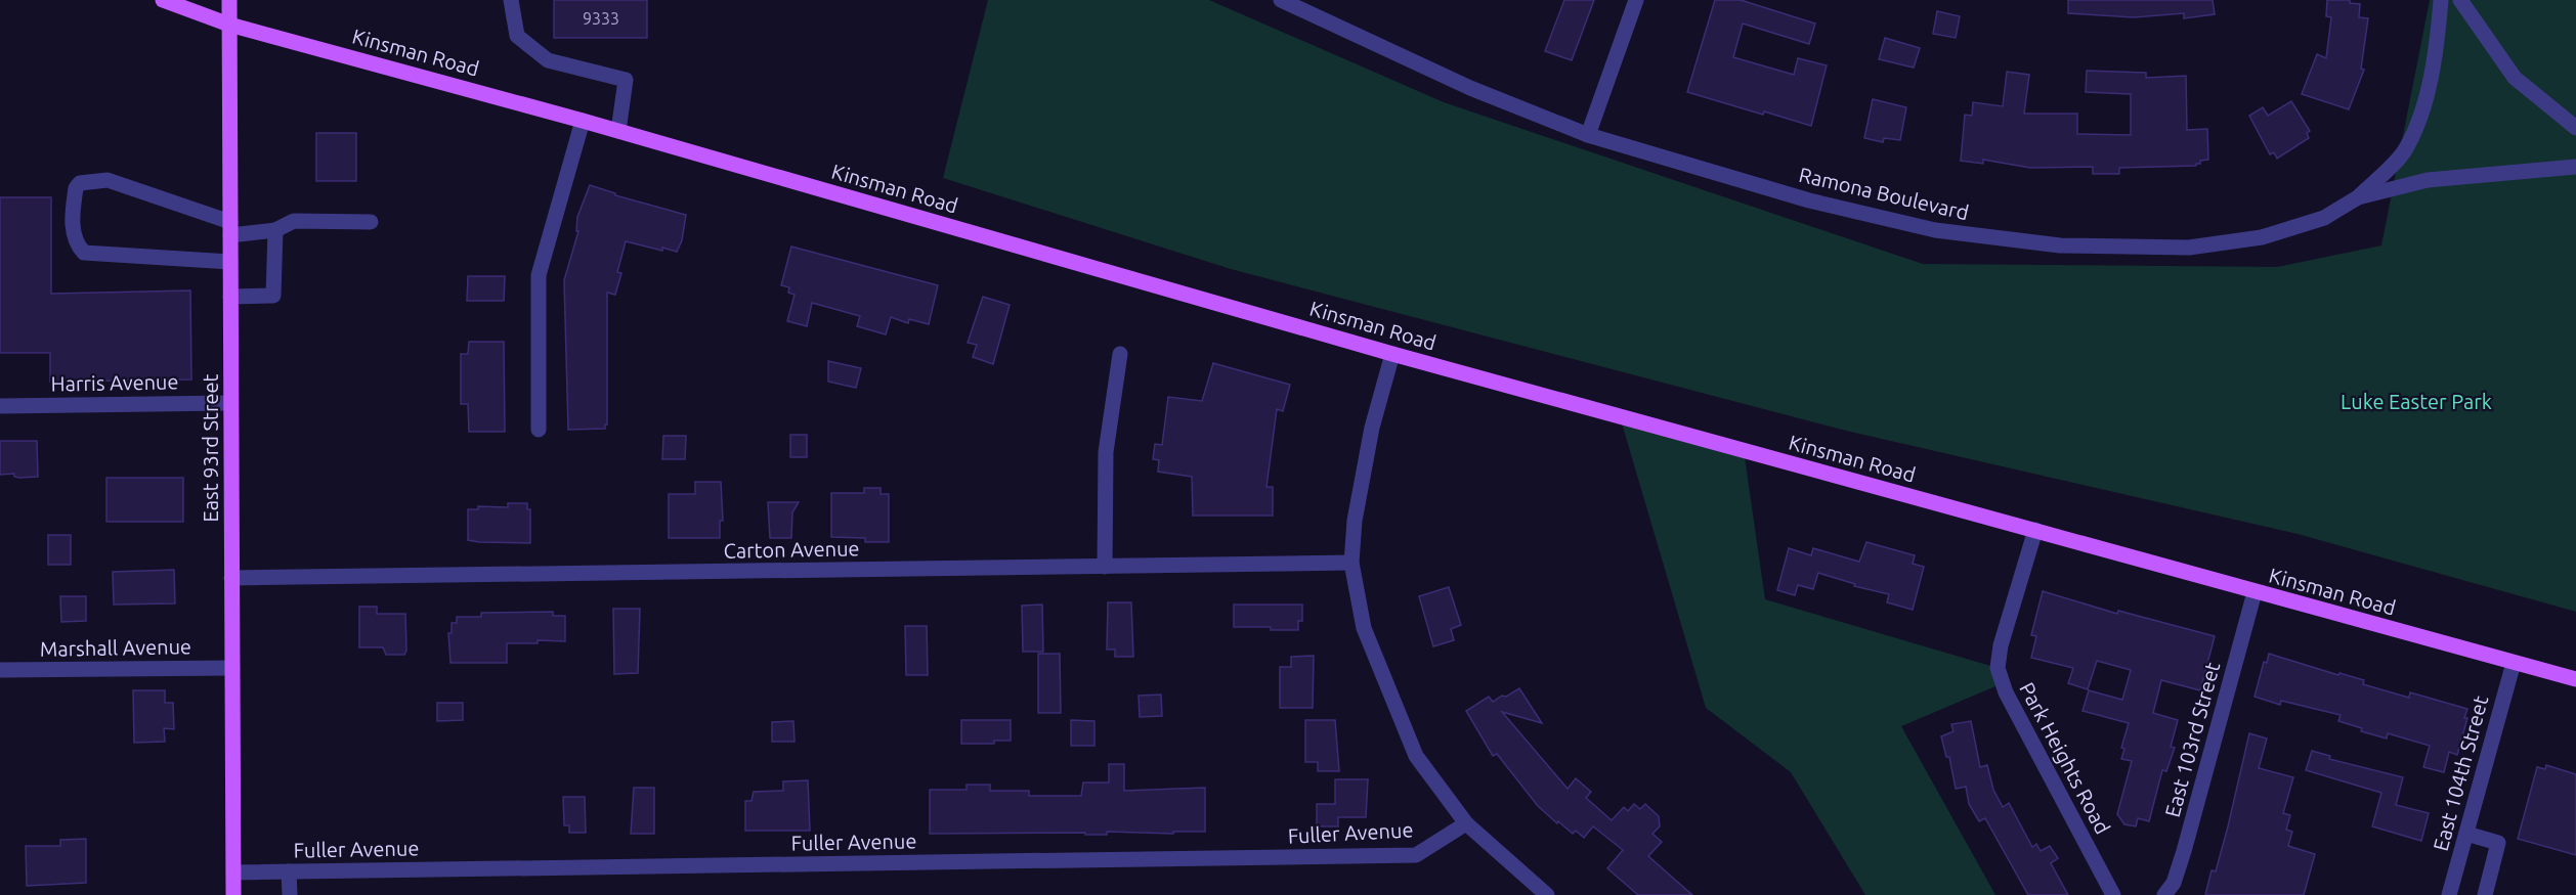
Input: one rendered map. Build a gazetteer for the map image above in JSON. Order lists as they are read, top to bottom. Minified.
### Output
{"streets":{"main road":["Kinsman Road","East 93rd Street"],"street":["Ramona Boulevard","Harris Avenue","Carton Avenue","Marshall Avenue","East 103rd Street","Park Heights Road","East 104th Street","Fuller Avenue"]},"crossings":[["Kinsman Road","East 93rd Street"],["Kinsman Road","East 103rd Street"],["Kinsman Road","Park Heights Road"],["Kinsman Road","East 104th Street"],["Harris Avenue","East 93rd Street"],["East 93rd Street","Carton Avenue"],["East 93rd Street","Marshall Avenue"],["East 93rd Street","Fuller Avenue"]],"parks":["Luke Easter Park"],"house_numbers":["9333"]}
